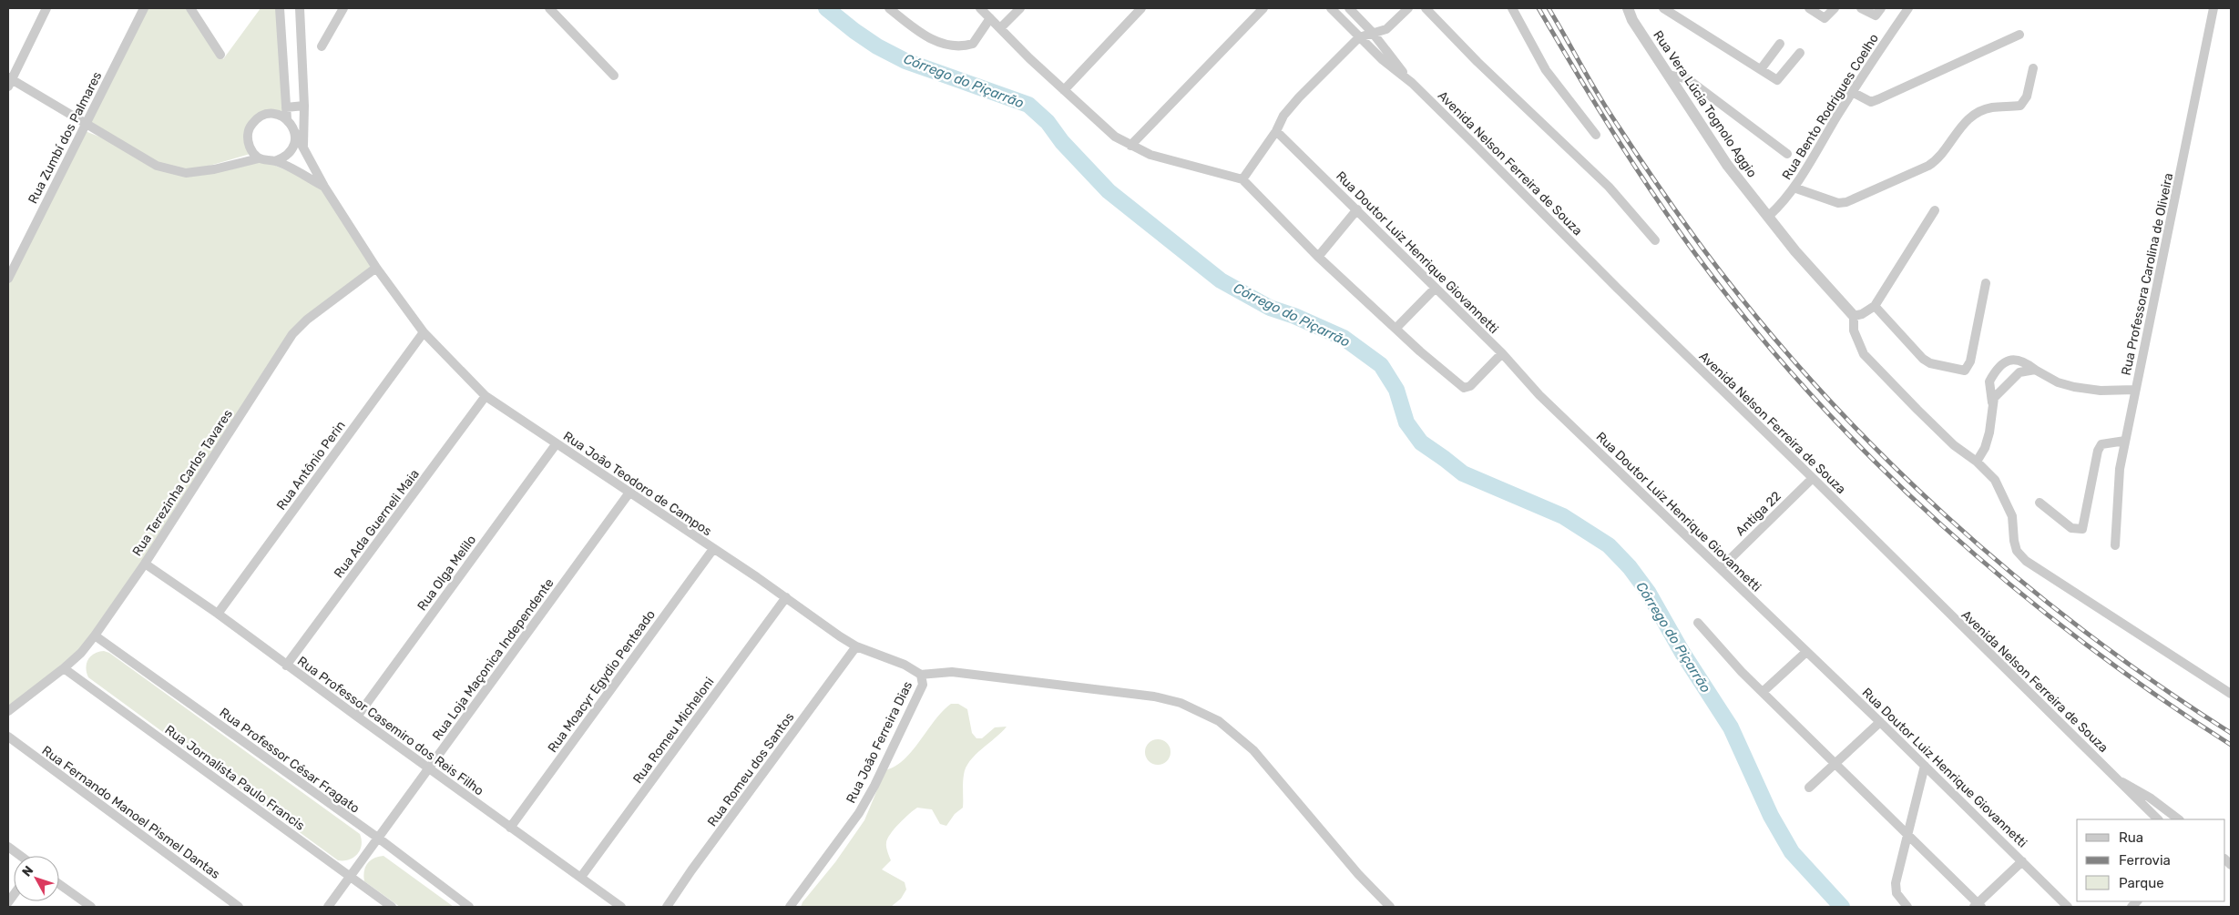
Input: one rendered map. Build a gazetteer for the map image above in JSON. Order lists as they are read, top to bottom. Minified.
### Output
{"streets":{"street":["Rua Vera Lúcia Tognolo Aggio","Rua Bento Rodrigues Coelho","Rua Zumbí dos Palmares","Avenida Nelson Ferreira de Souza","Rua Doutor Luiz Henrique Giovannetti","Rua Professora Carolina de Oliveira","Rua Antônio Perin","Rua Terezinha Carlos Tavares","Rua João Teodoro de Campos","Antiga 22","Rua Ada Guerneli Maia","Rua Olga Melilo","Rua Loja Maçonica Independente","Rua Moacyr Egydio Penteado","Rua Professor Casemiro dos Reis Filho","Rua Romeu Micheloni","Rua João Ferreira Dias","Rua Professor César Fragato","Rua Romeu dos Santos","Rua Jornalista Paulo Francis","Rua Fernando Manoel Pismel Dantas"]},"crossings":[["Rua Vera Lúcia Tognolo Aggio","Rua Bento Rodrigues Coelho"],["Avenida Nelson Ferreira de Souza","Antiga 22"],["Rua Doutor Luiz Henrique Giovannetti","Antiga 22"],["Rua Antônio Perin","Rua João Teodoro de Campos"],["Rua Antônio Perin","Rua Professor Casemiro dos Reis Filho"],["Rua Terezinha Carlos Tavares","Rua João Teodoro de Campos"],["Rua Terezinha Carlos Tavares","Rua Professor Casemiro dos Reis Filho"],["Rua Terezinha Carlos Tavares","Rua Professor César Fragato"],["Rua Terezinha Carlos Tavares","Rua Jornalista Paulo Francis"],["Rua João Teodoro de Campos","Rua Ada Guerneli Maia"],["Rua João Teodoro de Campos","Rua Olga Melilo"],["Rua João Teodoro de Campos","Rua Loja Maçonica Independente"],["Rua João Teodoro de Campos","Rua Moacyr Egydio Penteado"],["Rua João Teodoro de Campos","Rua Romeu Micheloni"],["Rua João Teodoro de Campos","Rua João Ferreira Dias"],["Rua João Teodoro de Campos","Rua Romeu dos Santos"],["Rua Ada Guerneli Maia","Rua Professor Casemiro dos Reis Filho"],["Rua Olga Melilo","Rua Professor Casemiro dos Reis Filho"],["Rua Loja Maçonica Independente","Rua Professor Casemiro dos Reis Filho"],["Rua Loja Maçonica Independente","Rua Professor César Fragato"],["Rua Loja Maçonica Independente","Rua Jornalista Paulo Francis"],["Rua Moacyr Egydio Penteado","Rua Professor Casemiro dos Reis Filho"],["Rua Professor Casemiro dos Reis Filho","Rua Romeu Micheloni"]],"water":["Córrego do Piçarrão"],"legend":["Rua","Ferrovia","Parque"],"north":"top left"}
